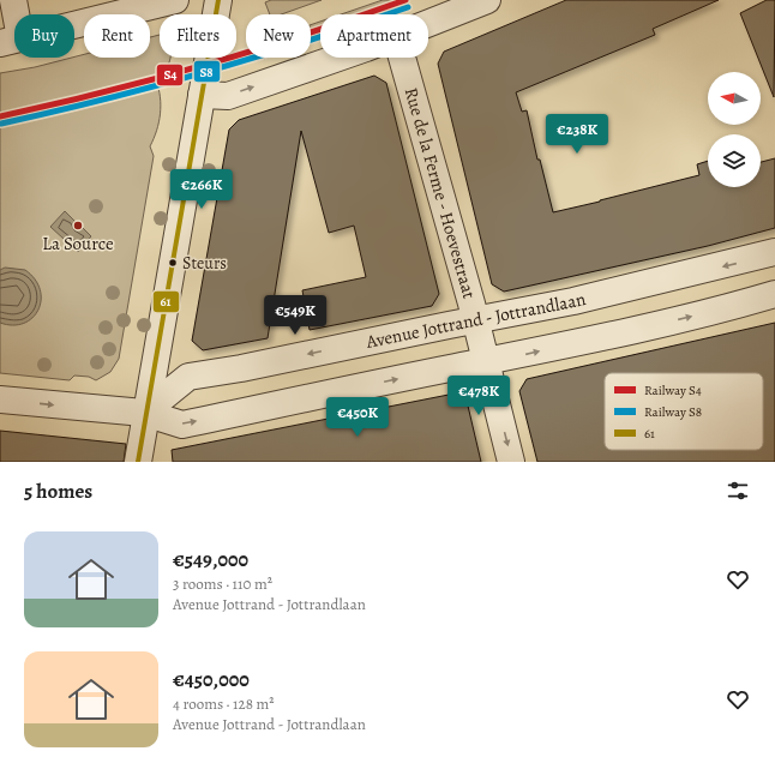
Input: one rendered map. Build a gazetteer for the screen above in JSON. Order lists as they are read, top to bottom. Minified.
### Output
{"streets":{"street":["Rue de la Ferme - Hoevestraat","Avenue Jottrand - Jottrandlaan"]},"crossings":[["Rue de la Ferme - Hoevestraat","Avenue Jottrand - Jottrandlaan"]],"places":["La Source","Steurs"],"lines":["rail line S4","transit line 61","rail line S8"],"legend":["Railway S4","Railway S8","61"],"north":"left","page":{"chip":["Buy","Rent","Filters","New","Apartment"],"price":["€238K","€266K","€549K","€478K","€450K"],"heading":"5 homes","list":[{"name":"€549,000","note":"3 rooms · 110 m² · Avenue Jottrand - Jottrandlaan"},{"name":"€450,000","note":"4 rooms · 128 m² · Avenue Jottrand - Jottrandlaan"}]}}
